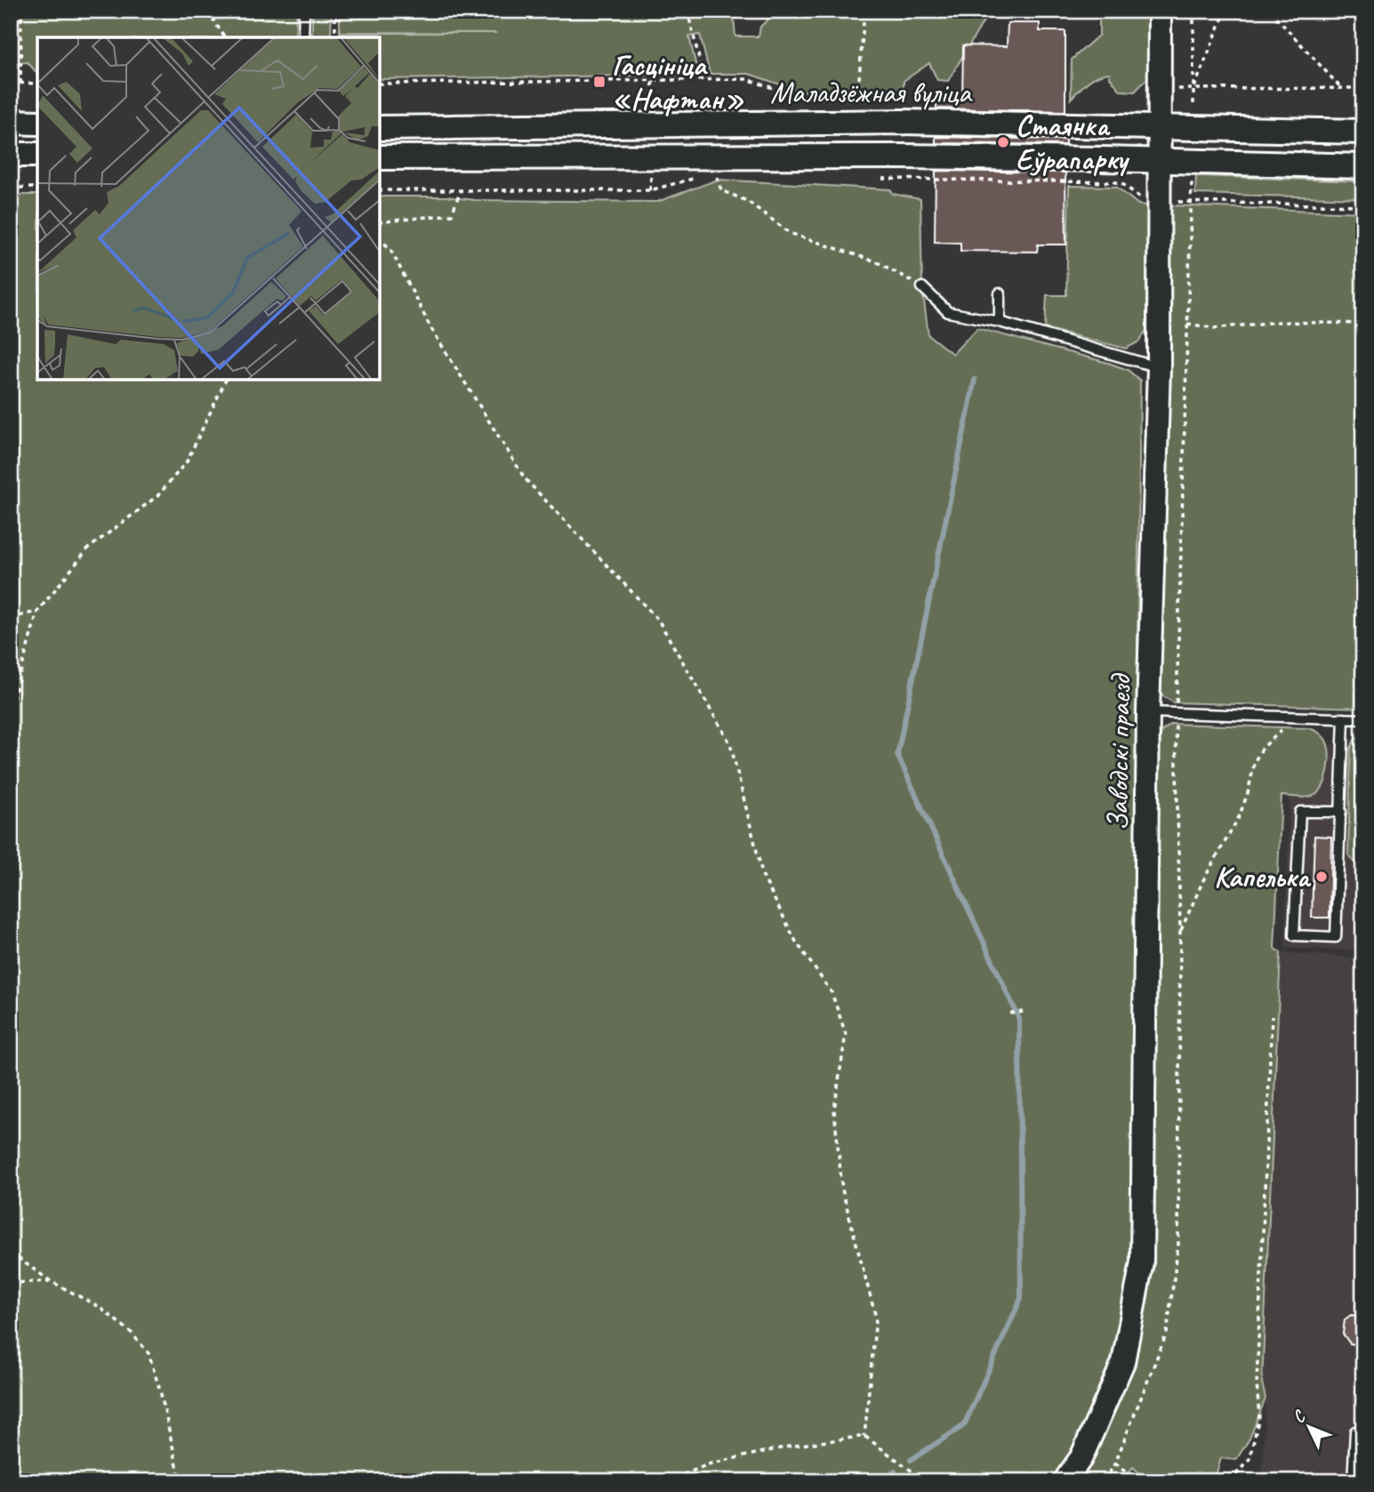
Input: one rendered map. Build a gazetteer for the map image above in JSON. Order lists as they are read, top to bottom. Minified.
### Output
{"streets":{"main road":["Маладзёжная вуліца"],"street":["Заводскі праезд"]},"crossings":[["Маладзёжная вуліца","Заводскі праезд"]],"places":{"transit":["Гасцініца «Нафтан»"],"other":["Стаянка Еўрапарку","Капелька"]},"north":"top left"}
